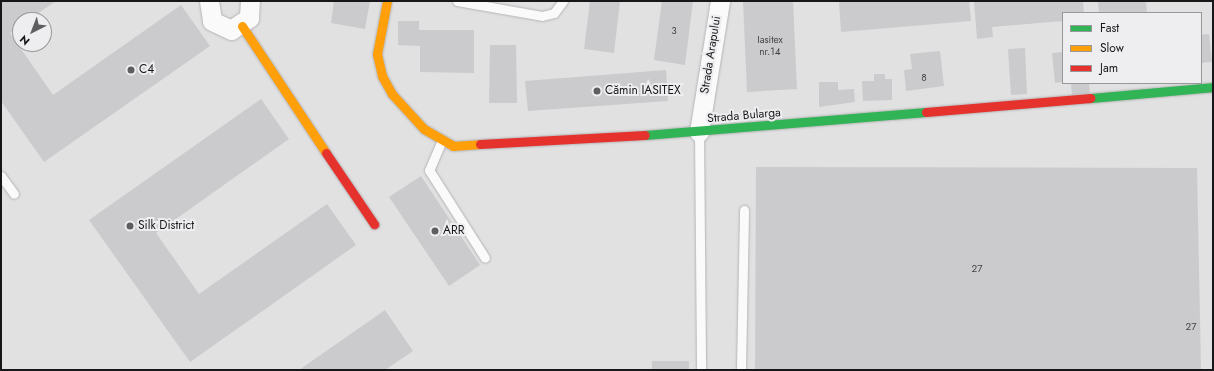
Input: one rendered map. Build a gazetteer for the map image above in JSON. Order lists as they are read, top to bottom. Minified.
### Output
{"streets":{"street":["Strada Arapului","Strada Bularga"]},"crossings":[["Strada Arapului","Strada Bularga"]],"places":["C4","Cămin IASITEX","Silk District","ARR"],"house_numbers":["3","Iasitex nr.14","8","27","27"],"legend":["Fast","Slow","Jam"],"north":"bottom left"}
